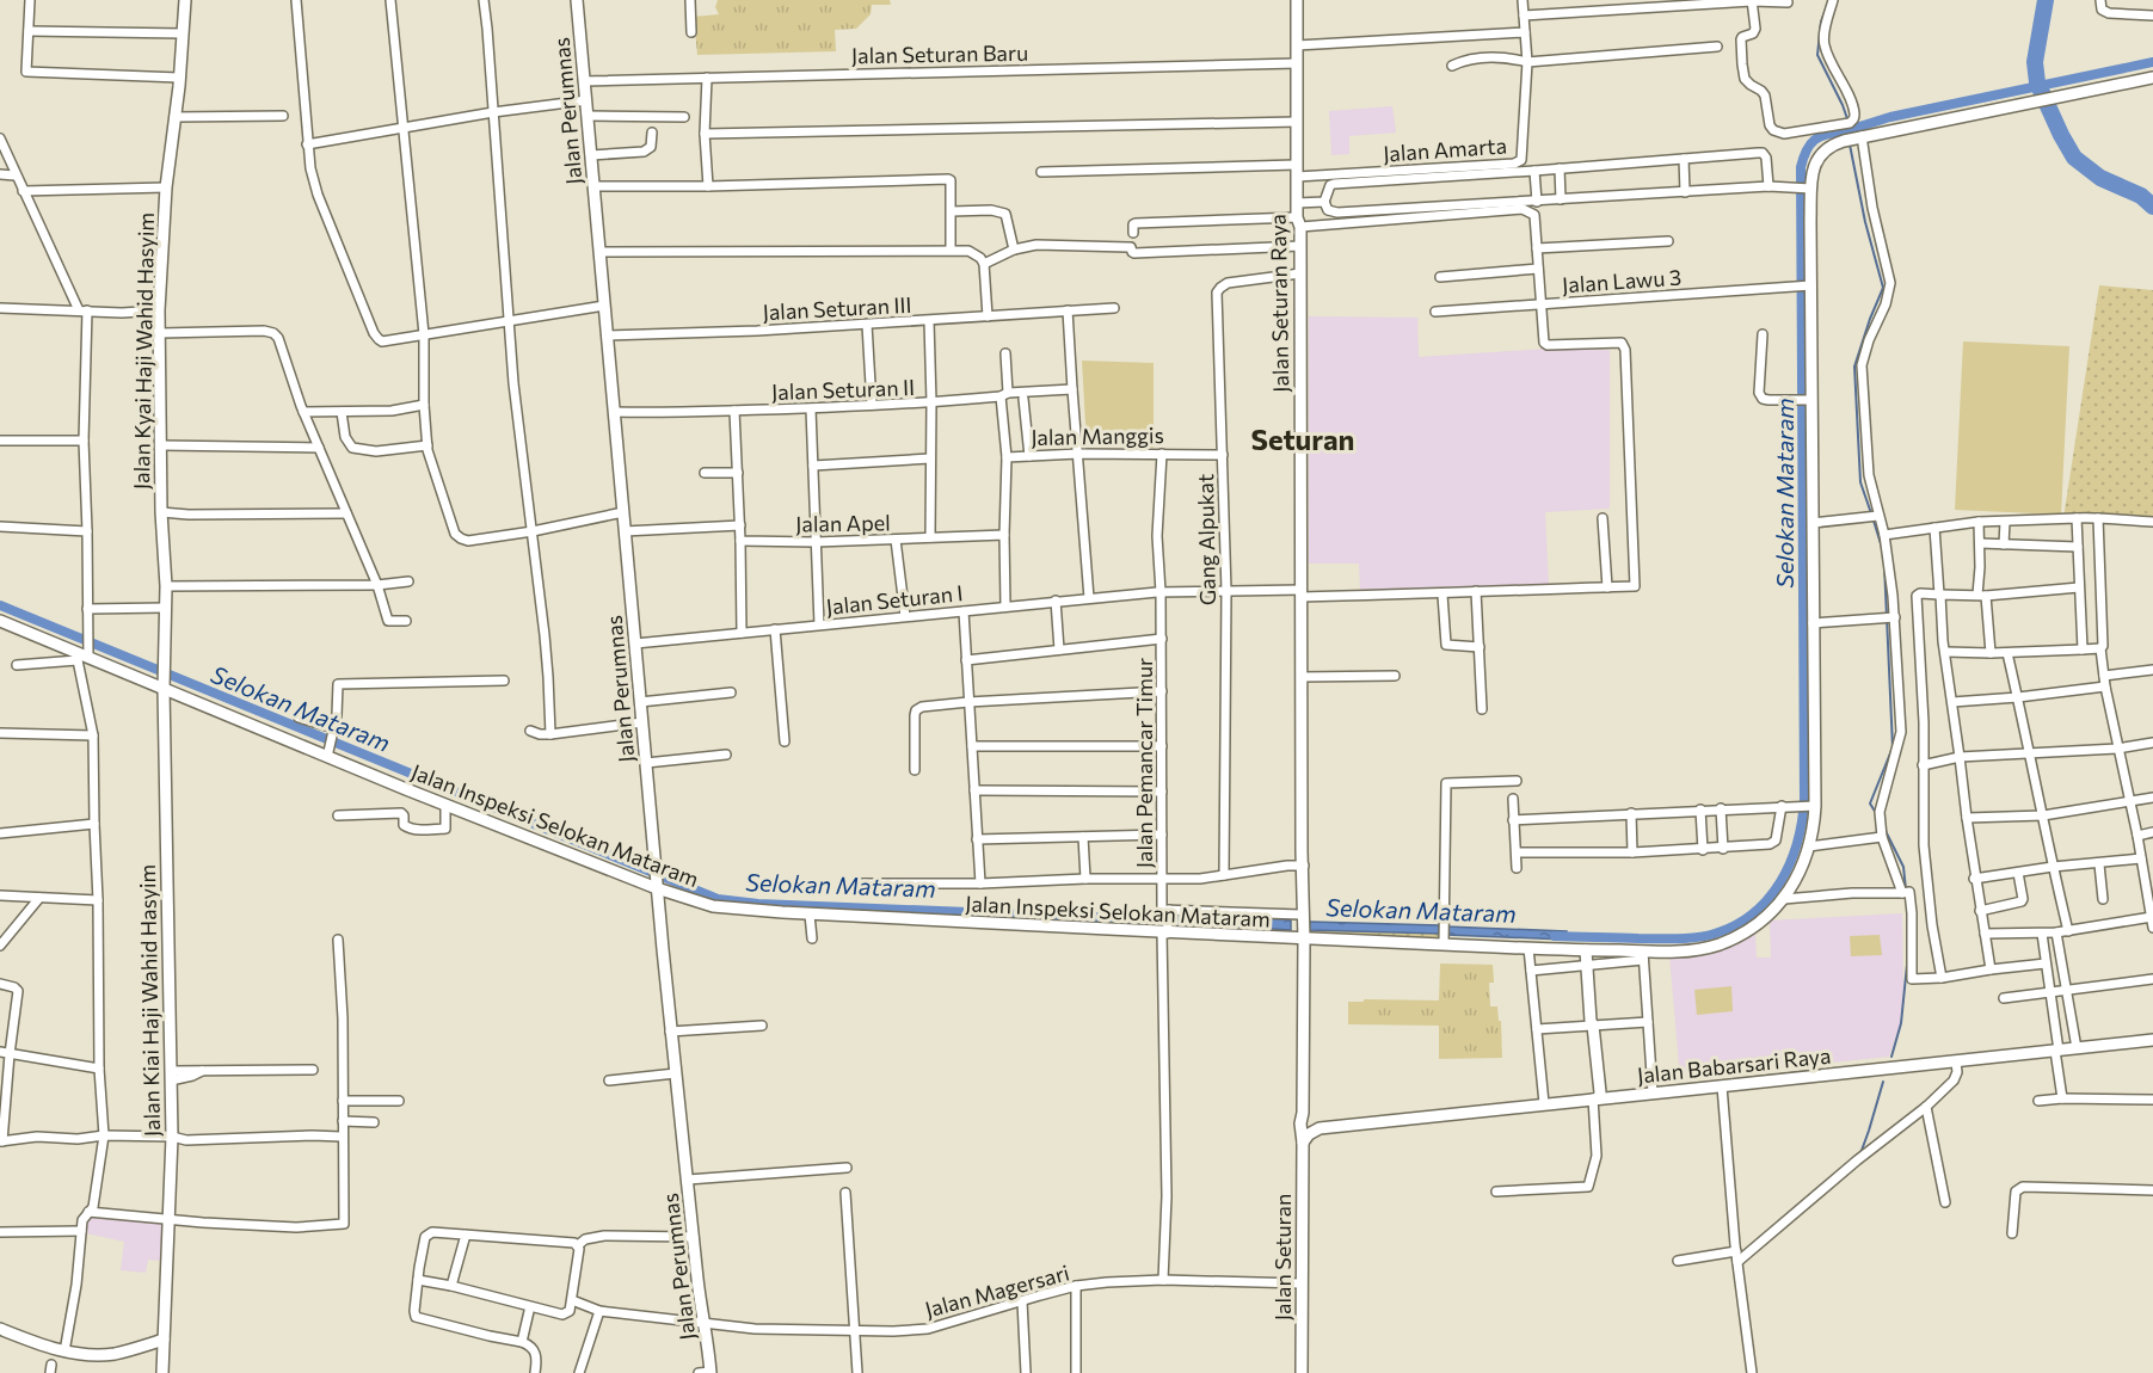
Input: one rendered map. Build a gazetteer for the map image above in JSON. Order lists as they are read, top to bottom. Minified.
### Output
{"streets":{"main road":["Jalan Perumnas","Jalan Seturan Raya","Jalan Kyai Haji Wahid Hasyim","Jalan Inspeksi Selokan Mataram","Jalan Kiai Haji Wahid Hasyim","Jalan Babarsari Raya","Jalan Seturan"],"street":["Jalan Seturan Baru","Jalan Amarta","Jalan Lawu 3","Jalan Seturan III","Jalan Seturan II","Jalan Manggis","Jalan Apel","Gang Alpukat","Jalan Seturan I","Jalan Pemancar Timur","Jalan Magersari"]},"crossings":[["Jalan Seturan Baru","Jalan Perumnas"],["Jalan Seturan Baru","Jalan Seturan Raya"],["Jalan Perumnas","Jalan Seturan III"],["Jalan Perumnas","Jalan Seturan II"],["Jalan Perumnas","Jalan Seturan I"],["Jalan Perumnas","Jalan Inspeksi Selokan Mataram"],["Jalan Perumnas","Jalan Magersari"],["Jalan Amarta","Jalan Seturan Raya"],["Jalan Lawu 3","Jalan Inspeksi Selokan Mataram"],["Jalan Seturan Raya","Gang Alpukat"],["Jalan Seturan Raya","Jalan Pemancar Timur"],["Jalan Seturan Raya","Jalan Inspeksi Selokan Mataram"],["Jalan Kyai Haji Wahid Hasyim","Jalan Kiai Haji Wahid Hasyim"],["Jalan Manggis","Jalan Apel"],["Jalan Manggis","Gang Alpukat"],["Jalan Manggis","Jalan Pemancar Timur"],["Gang Alpukat","Jalan Pemancar Timur"],["Jalan Seturan I","Jalan Pemancar Timur"],["Jalan Inspeksi Selokan Mataram","Jalan Kiai Haji Wahid Hasyim"],["Jalan Seturan","Jalan Magersari"]],"districts":["Seturan"],"water":["Selokan Mataram"]}
